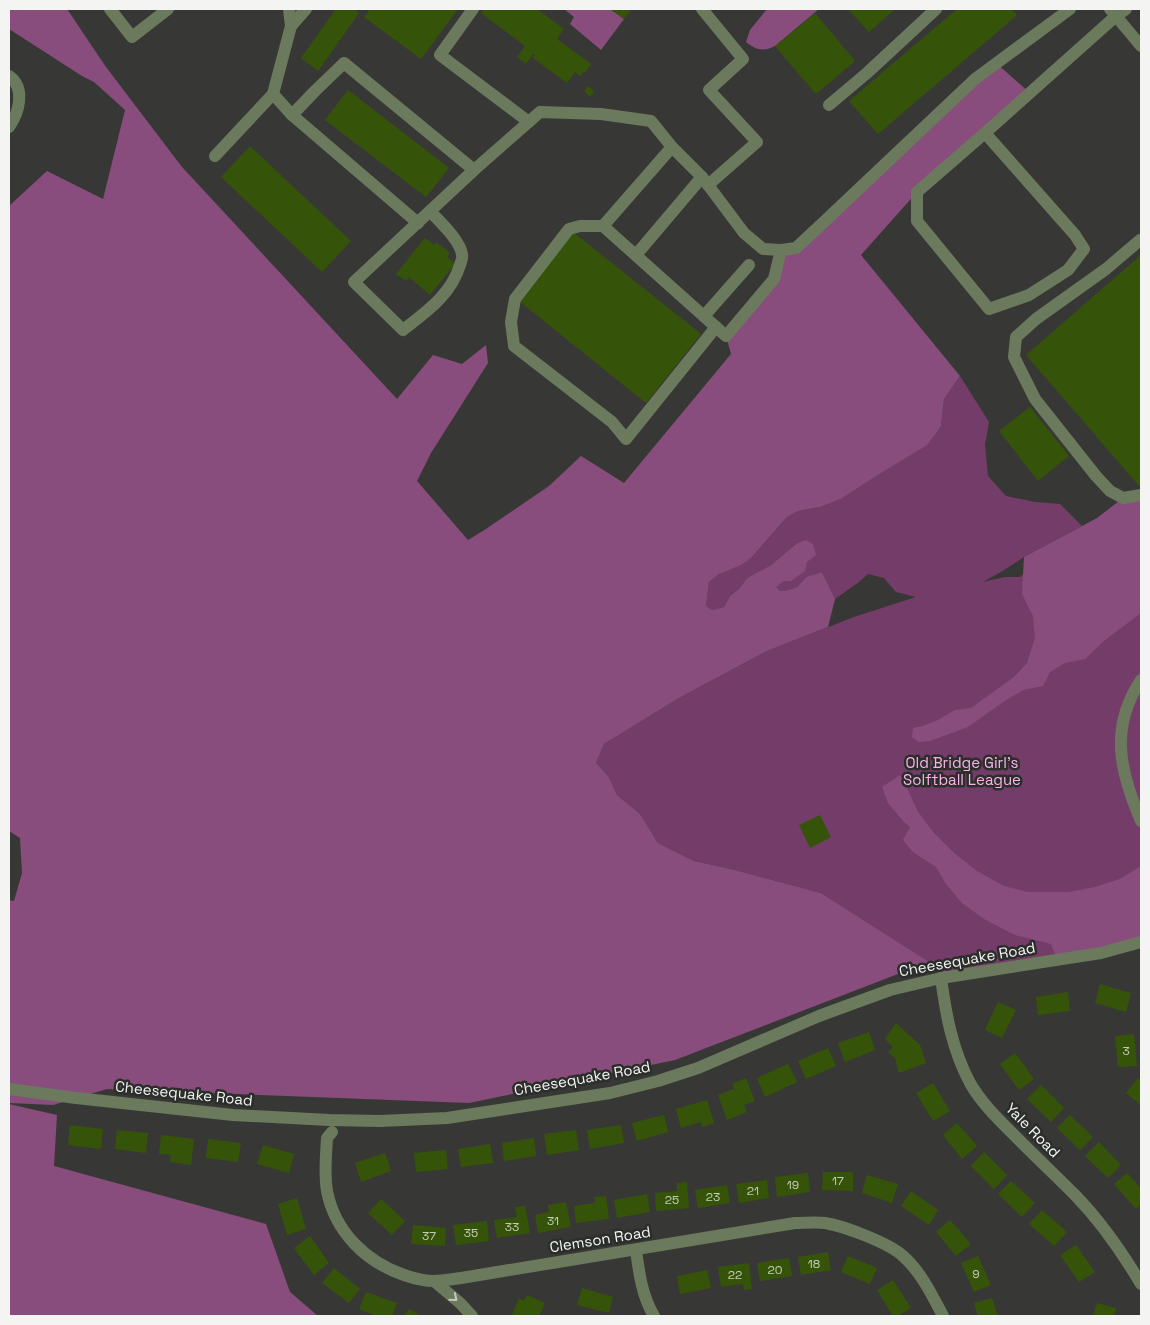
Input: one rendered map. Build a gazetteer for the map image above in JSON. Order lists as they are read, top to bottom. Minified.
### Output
{"streets":{"street":["Cheesequake Road","Yale Road","Clemson Road"]},"crossings":[["Cheesequake Road","Yale Road"]],"parks":["Old Bridge Girl's Solftball League"],"house_numbers":["3","17","19","21","23","25","31","33","35","37","18","20","9","22"]}
